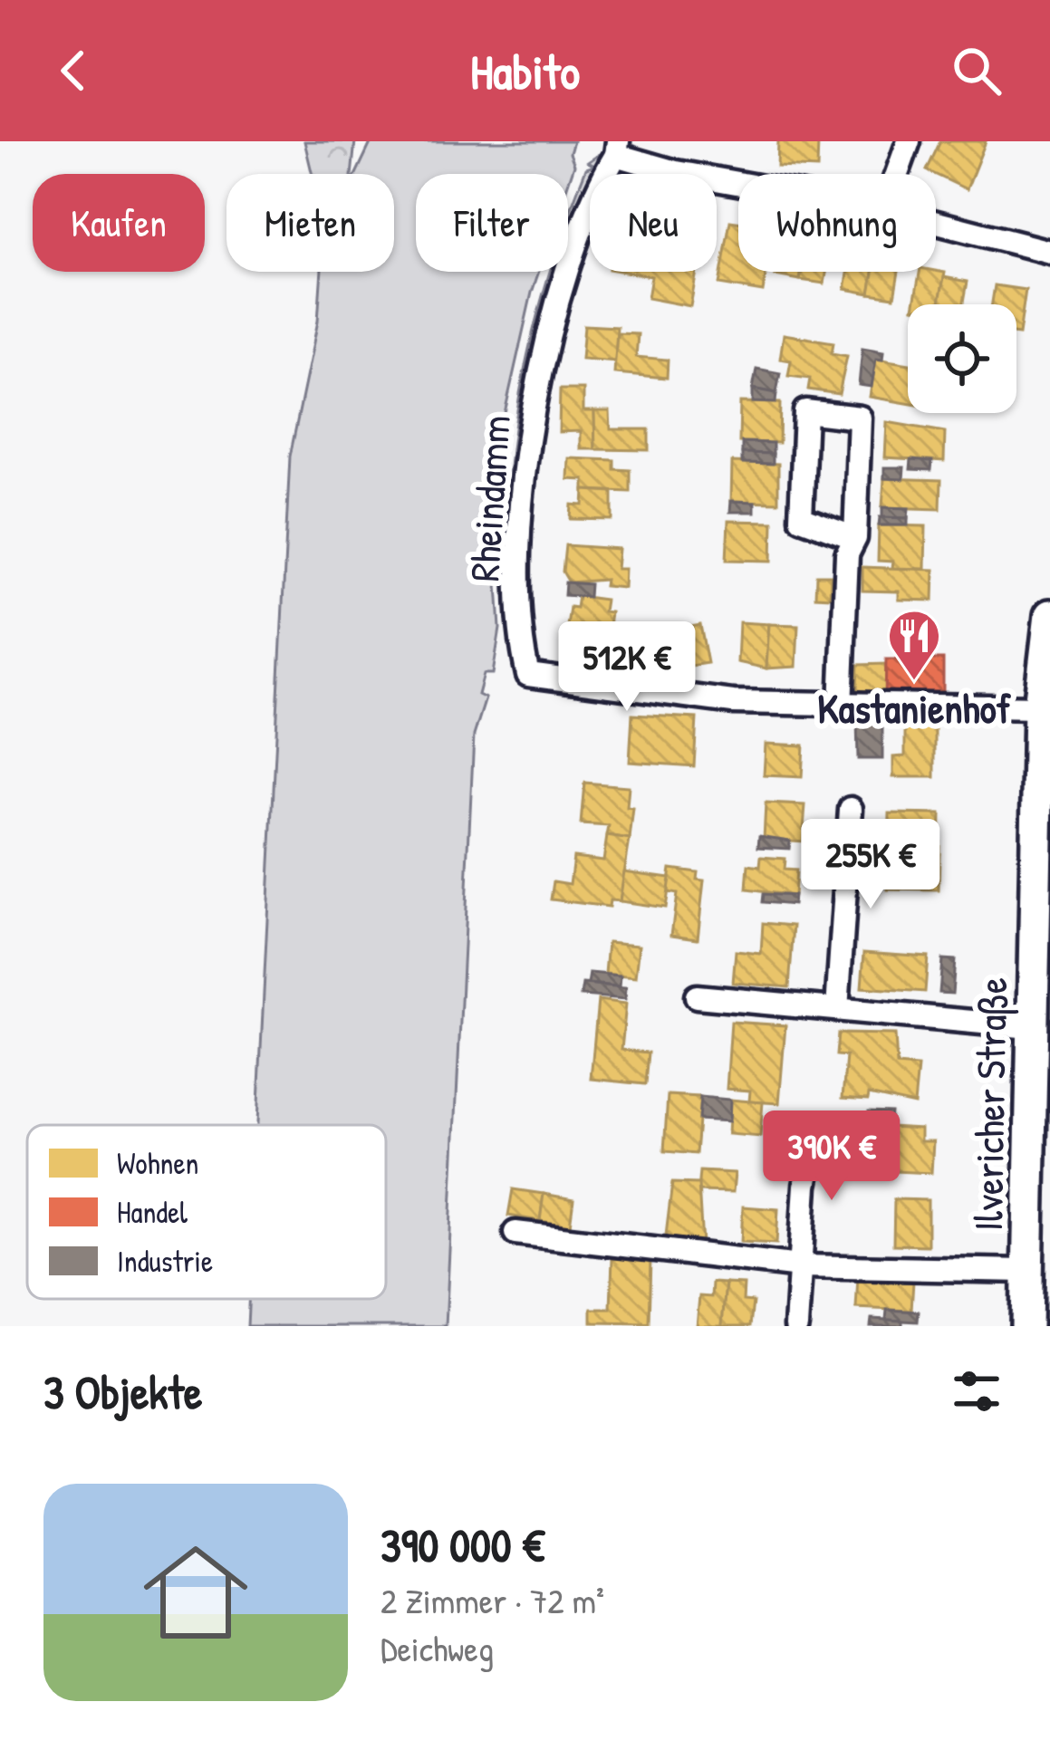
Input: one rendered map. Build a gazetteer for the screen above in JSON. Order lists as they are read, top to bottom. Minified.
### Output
{"streets":{"street":["Rheindamm","Ilvericher Straße"]},"crossings":[["Rheindamm","Ilvericher Straße"]],"places":{"restaurant":["Kastanienhof"]},"legend":["Wohnen","Handel","Industrie"],"page":{"header":"Habito","chip":["Kaufen","Mieten","Filter","Neu","Wohnung"],"price":["512K €","255K €","390K €"],"heading":"3 Objekte","list":[{"name":"390 000 €","note":"2 Zimmer · 72 m² · Deichweg"}]}}
